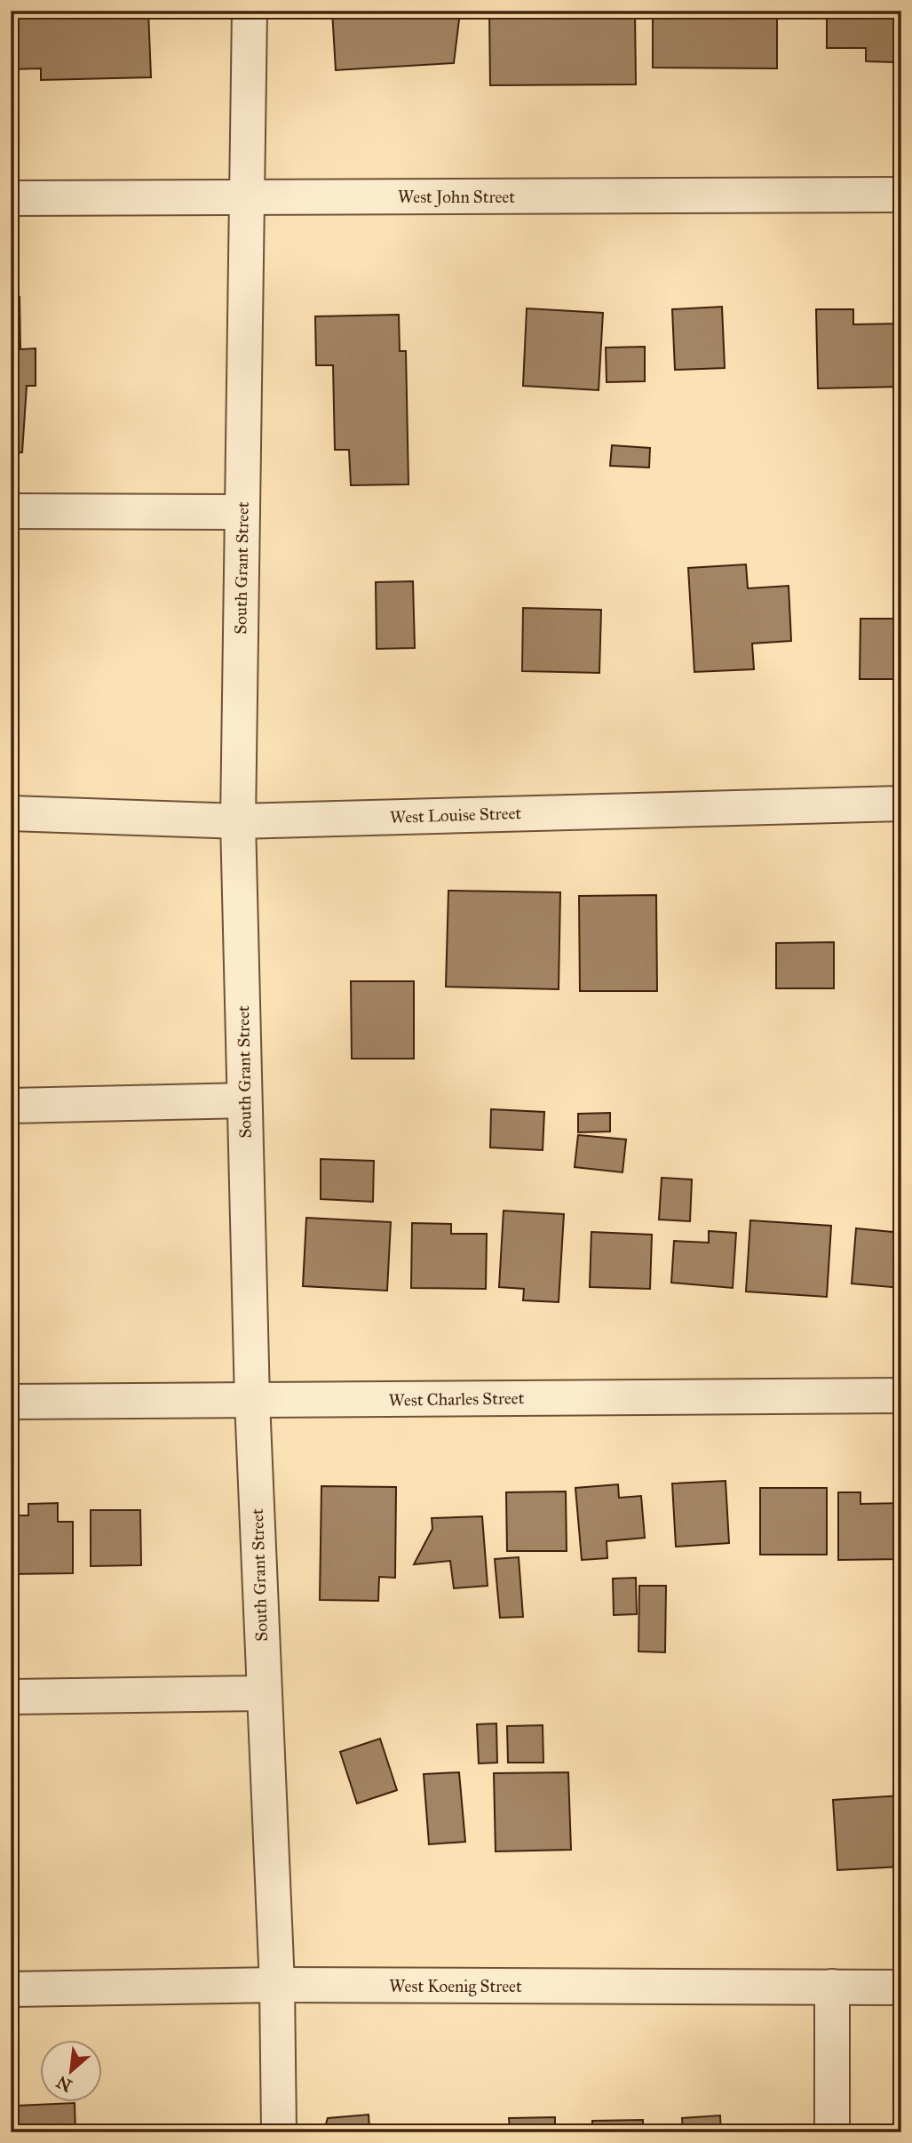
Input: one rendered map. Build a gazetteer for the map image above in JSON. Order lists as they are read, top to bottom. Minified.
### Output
{"streets":{"street":["West John Street","South Grant Street","West Louise Street","West Charles Street","West Koenig Street"]},"crossings":[["West John Street","South Grant Street"],["South Grant Street","West Louise Street"],["South Grant Street","West Charles Street"],["South Grant Street","West Koenig Street"]],"north":"bottom left"}
